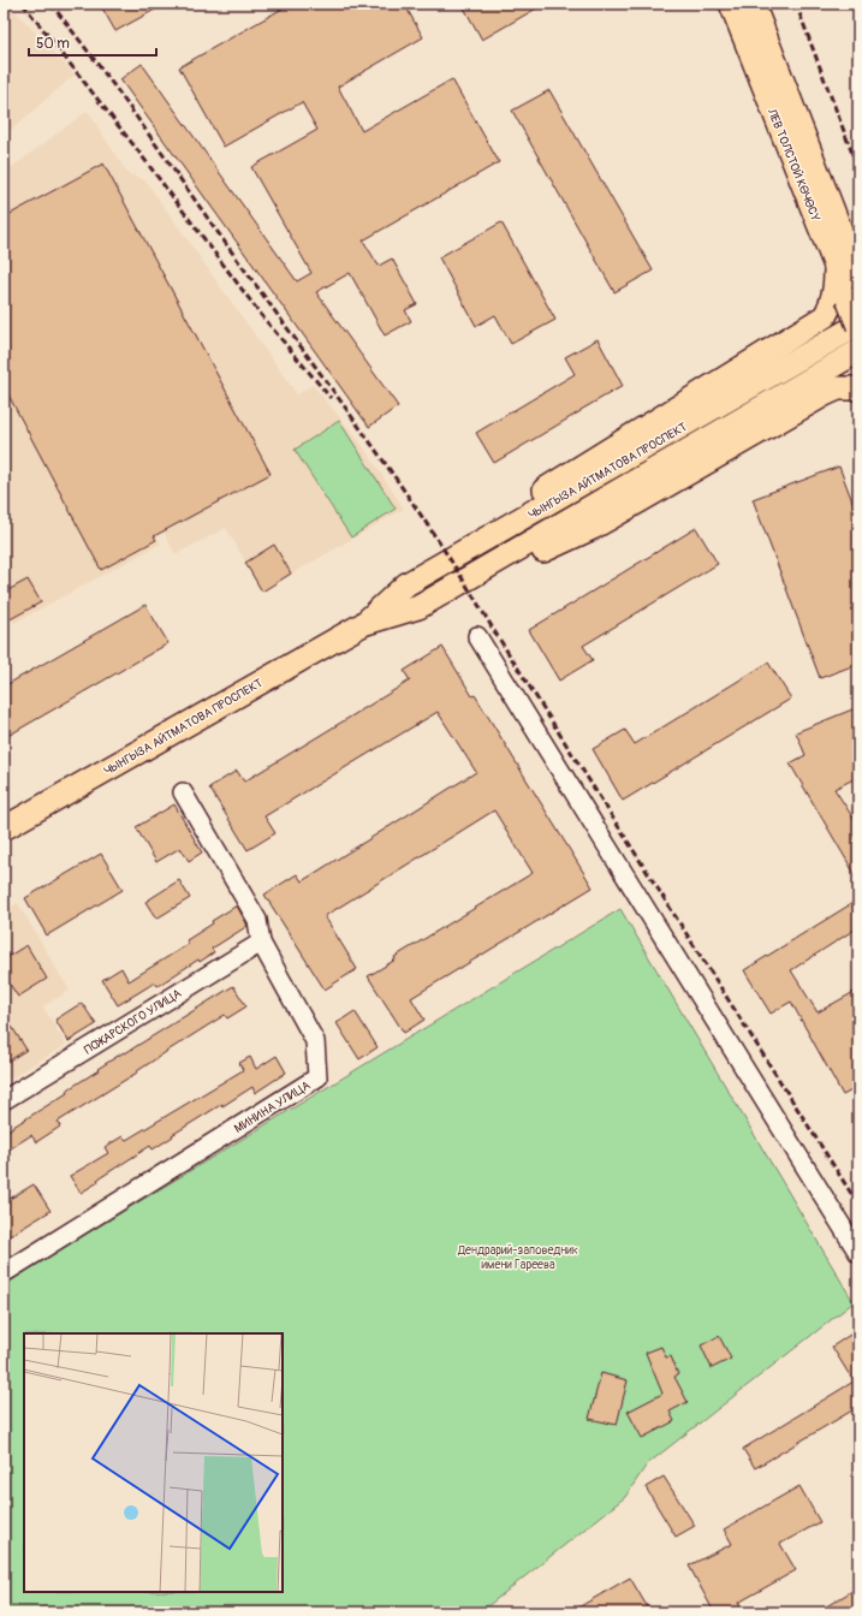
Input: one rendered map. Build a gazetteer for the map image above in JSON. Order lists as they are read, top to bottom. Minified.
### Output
{"streets":{"main road":["ЛЕВ ТОЛСТОЙ КӨЧӨСҮ","ЧЫНГЫЗА АЙТМАТОВА ПРОСПЕКТ"],"street":["ПОЖАРСКОГО УЛИЦА","МИНИНА УЛИЦА"]},"crossings":[["ЛЕВ ТОЛСТОЙ КӨЧӨСҮ","ЧЫНГЫЗА АЙТМАТОВА ПРОСПЕКТ"],["ПОЖАРСКОГО УЛИЦА","МИНИНА УЛИЦА"]],"parks":["Дендрарий-заповедник имени Гареева"],"scale_bar":"50 m"}
